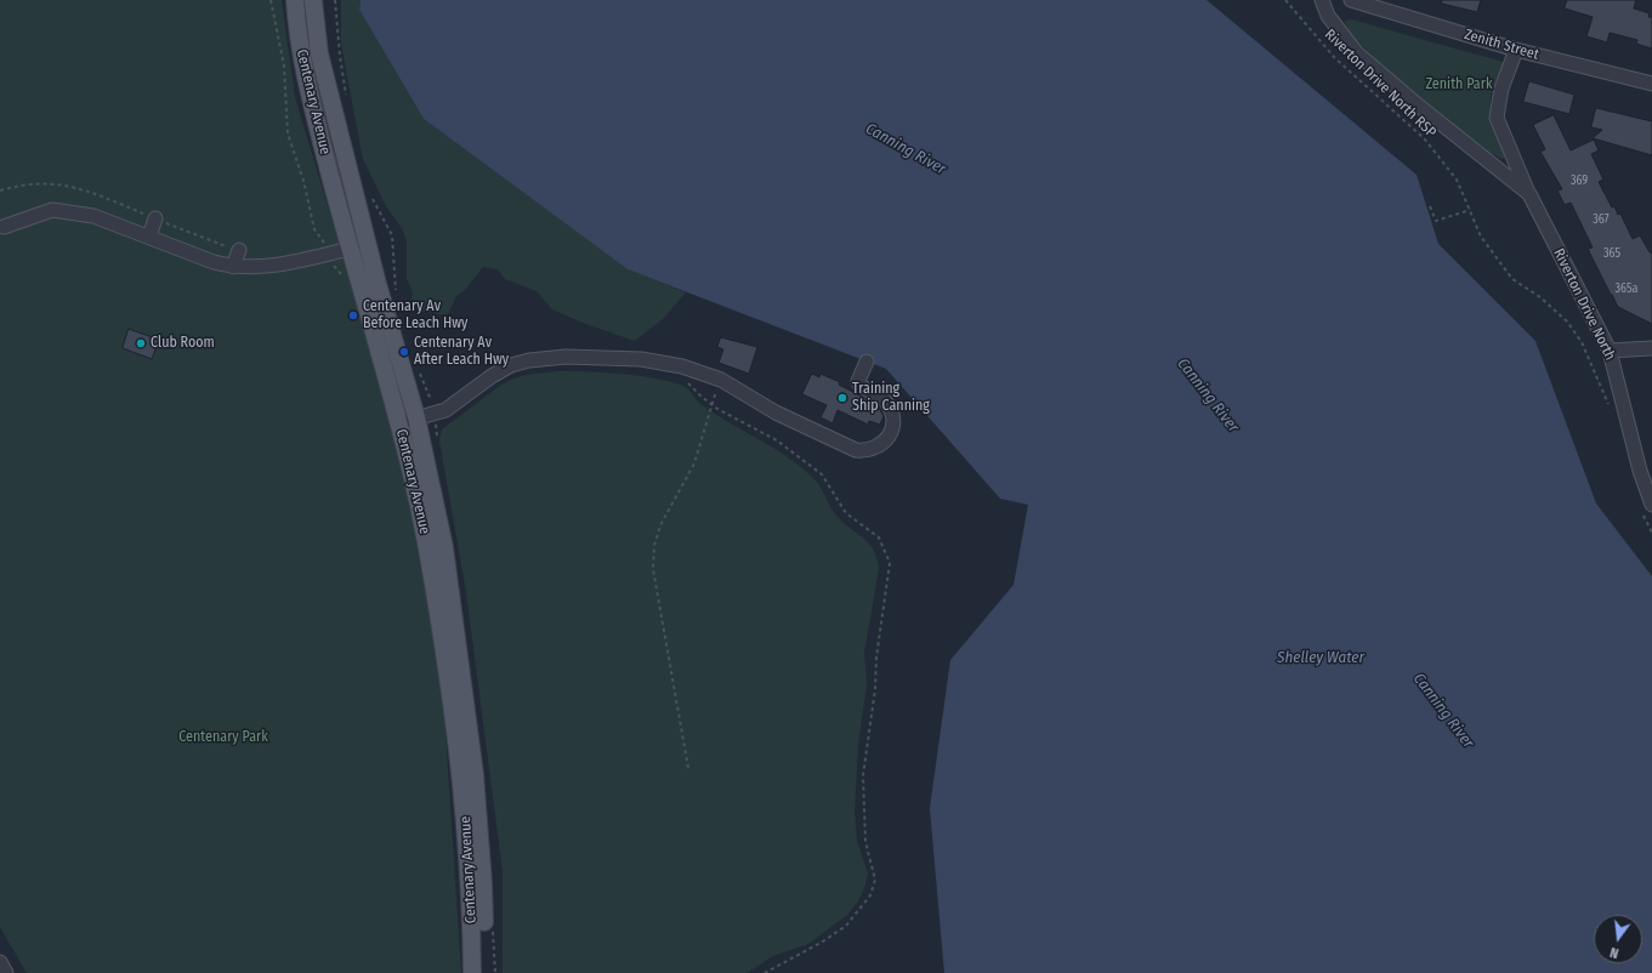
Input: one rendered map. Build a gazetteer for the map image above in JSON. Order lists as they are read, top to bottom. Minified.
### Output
{"streets":{"main road":["Centenary Avenue"],"street":["Zenith Street","Riverton Drive North"],"path":["Riverton Drive North RSP"]},"crossings":[["Zenith Street","Riverton Drive North"]],"water":["Canning River","Shelley Water"],"parks":["Zenith Park","Centenary Park"],"places":["Centenary Av Before Leach Hwy","Club Room","Centenary Av After Leach Hwy","Training Ship Canning"],"house_numbers":["369","367","365","365a"],"north":"bottom"}
